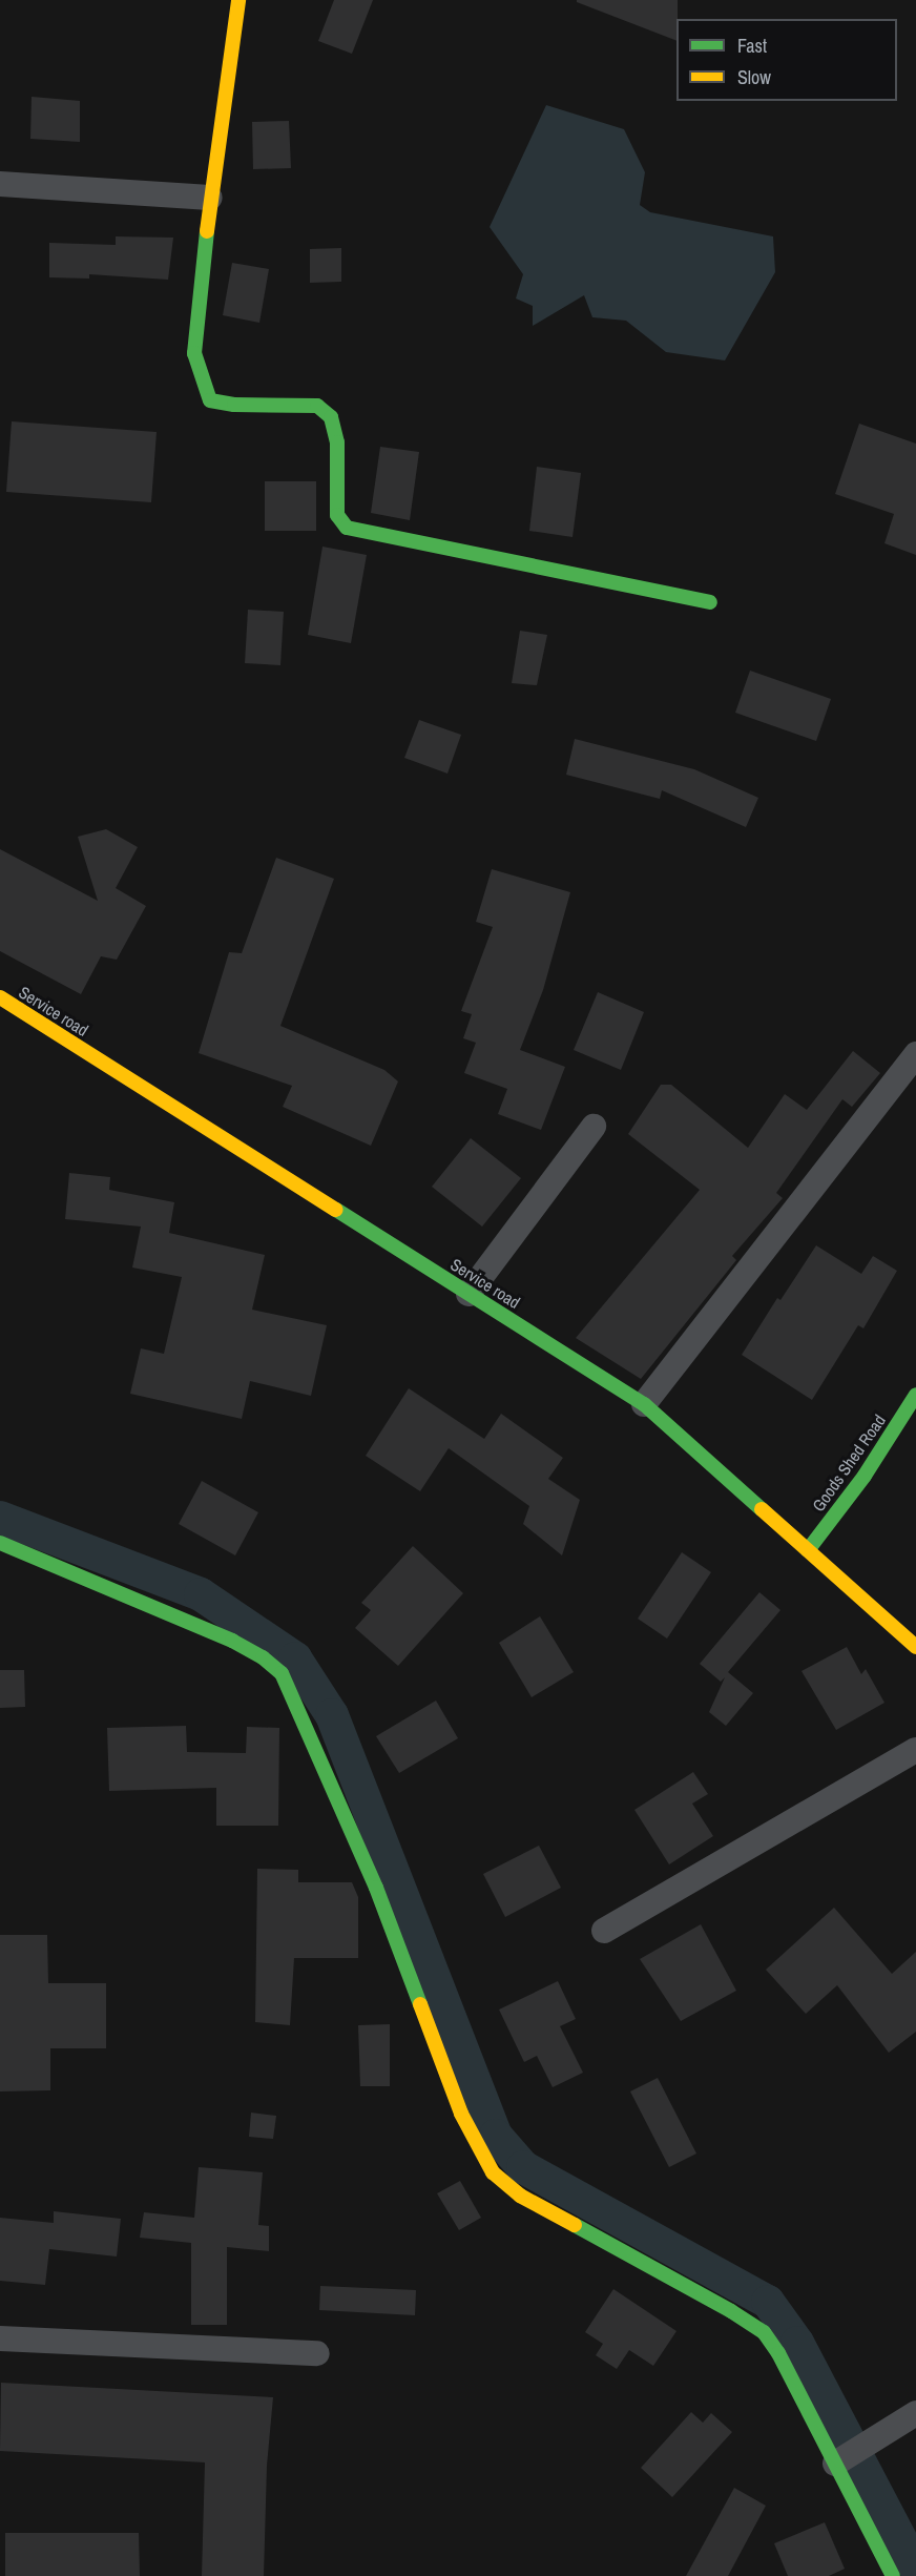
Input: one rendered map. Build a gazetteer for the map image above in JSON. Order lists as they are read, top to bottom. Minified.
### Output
{"streets":{"street":["Service road","Goods Shed Road"]},"crossings":[["Service road","Goods Shed Road"]],"legend":["Fast","Slow"]}
